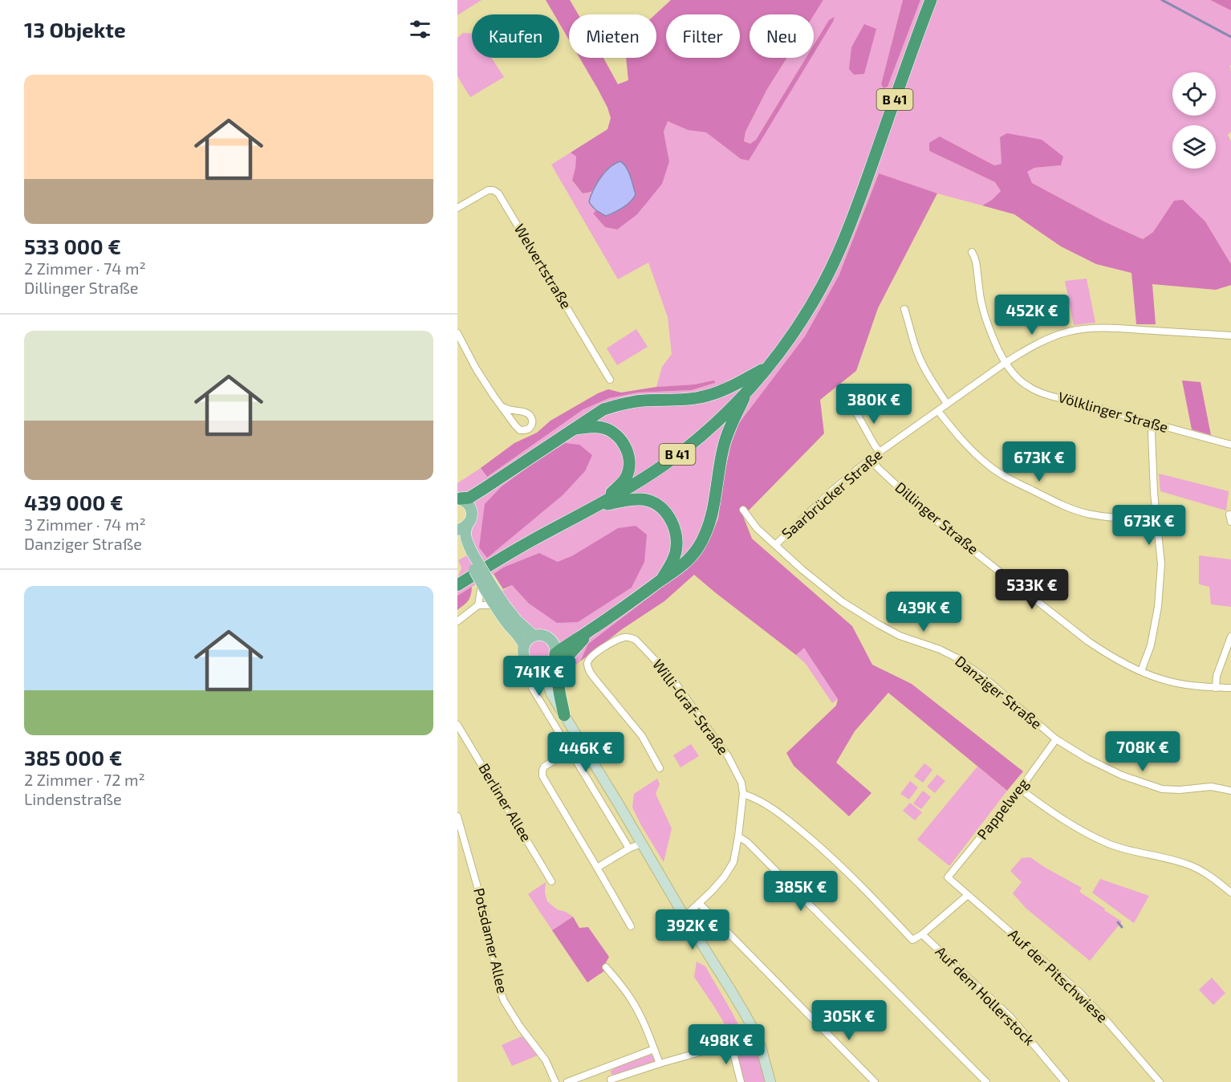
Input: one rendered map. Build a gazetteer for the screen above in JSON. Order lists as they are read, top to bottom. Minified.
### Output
{"streets":{"highway":["B 41"],"street":["Welvertstraße","Völklinger Straße","Saarbrücker Straße","Dillinger Straße","Danziger Straße","Willi-Graf-Straße","Berliner Allee","Pappelweg","Potsdamer Allee","Auf der Pitschwiese","Auf dem Hollerstock"]},"crossings":[["Völklinger Straße","Saarbrücker Straße"],["Saarbrücker Straße","Dillinger Straße"],["Saarbrücker Straße","Danziger Straße"],["Danziger Straße","Pappelweg"],["Pappelweg","Auf der Pitschwiese"]],"page":{"heading":"13 Objekte","chip":["Kaufen","Mieten","Filter","Neu"],"list":[{"name":"533 000 €","note":"2 Zimmer · 74 m² · Dillinger Straße"},{"name":"439 000 €","note":"3 Zimmer · 74 m² · Danziger Straße"},{"name":"385 000 €","note":"2 Zimmer · 72 m² · Lindenstraße"}],"price":["452K €","380K €","673K €","673K €","533K €","439K €","741K €","708K €","446K €","385K €","392K €","305K €","498K €"]}}
